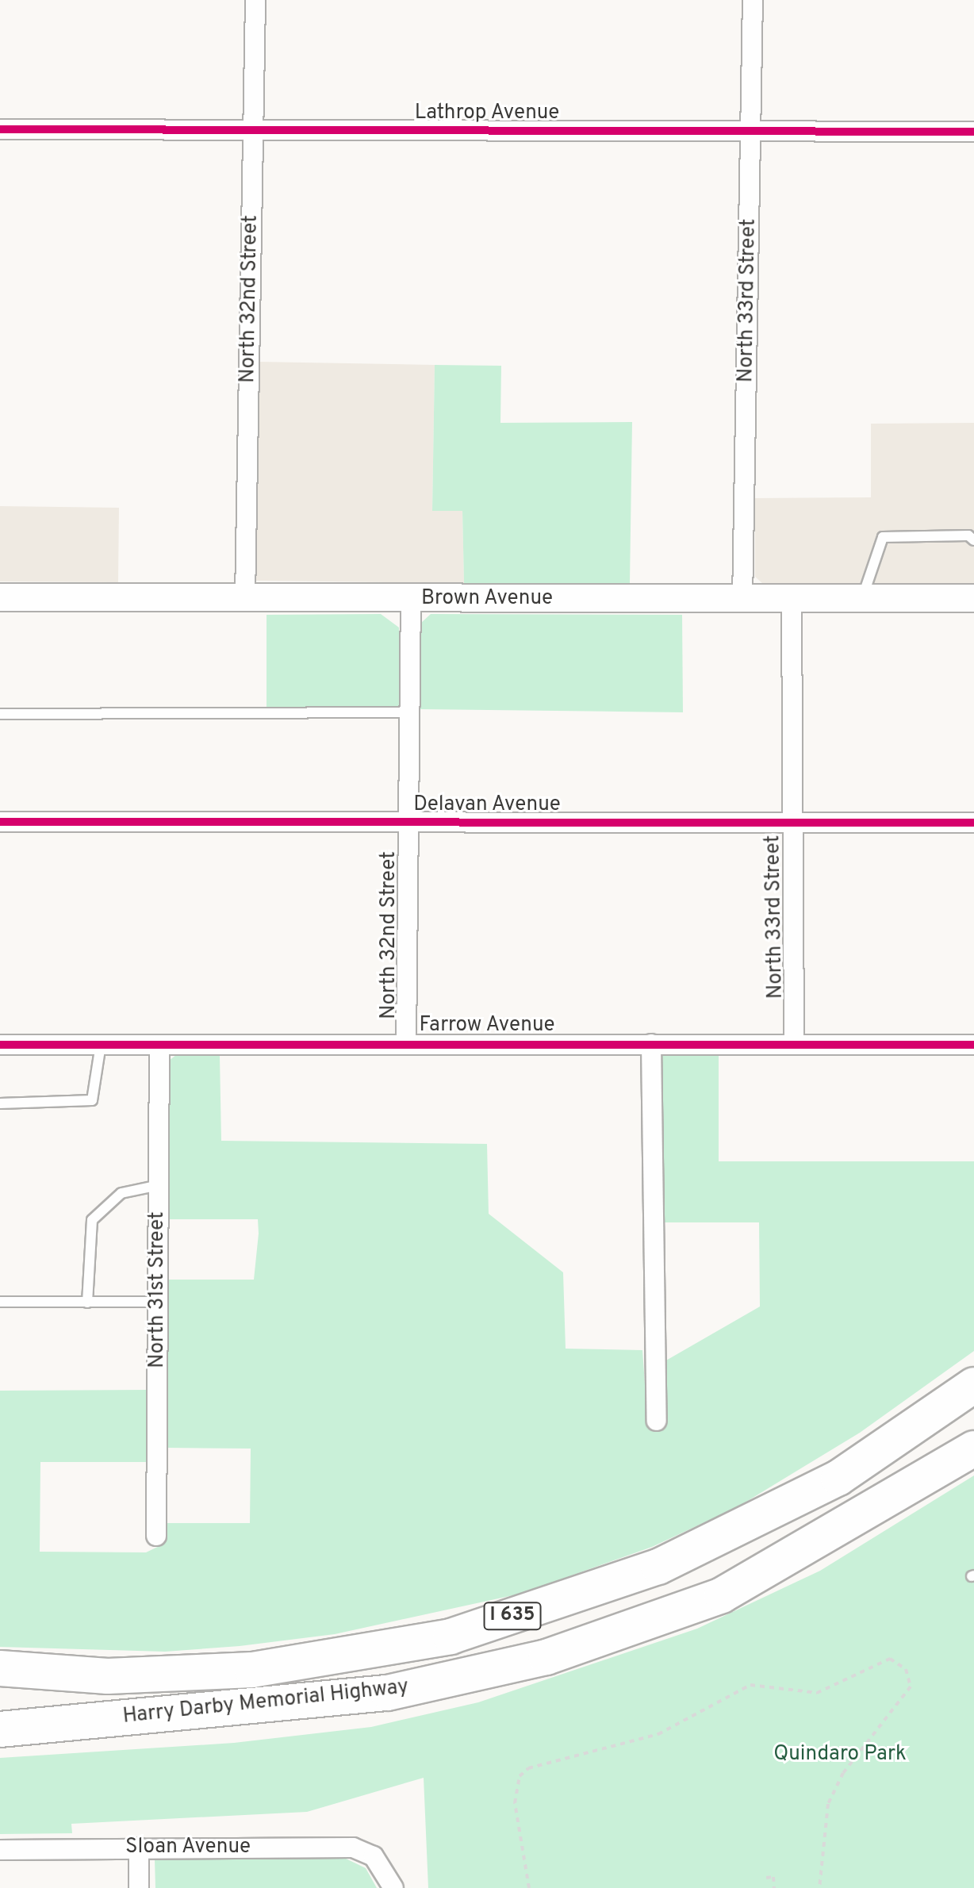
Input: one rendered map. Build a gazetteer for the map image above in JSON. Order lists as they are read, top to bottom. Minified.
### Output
{"streets":{"highway":["I 635","Harry Darby Memorial Highway"],"main road":["Brown Avenue"],"street":["Lathrop Avenue","North 32nd Street","North 33rd Street","Delavan Avenue","Farrow Avenue","North 31st Street","Sloan Avenue"]},"crossings":[["Lathrop Avenue","North 32nd Street"],["Lathrop Avenue","North 33rd Street"],["North 32nd Street","Brown Avenue"],["North 32nd Street","Delavan Avenue"],["North 32nd Street","Farrow Avenue"],["North 33rd Street","Brown Avenue"],["North 33rd Street","Delavan Avenue"],["North 33rd Street","Farrow Avenue"],["Farrow Avenue","North 31st Street"]],"parks":["Quindaro Park"]}
